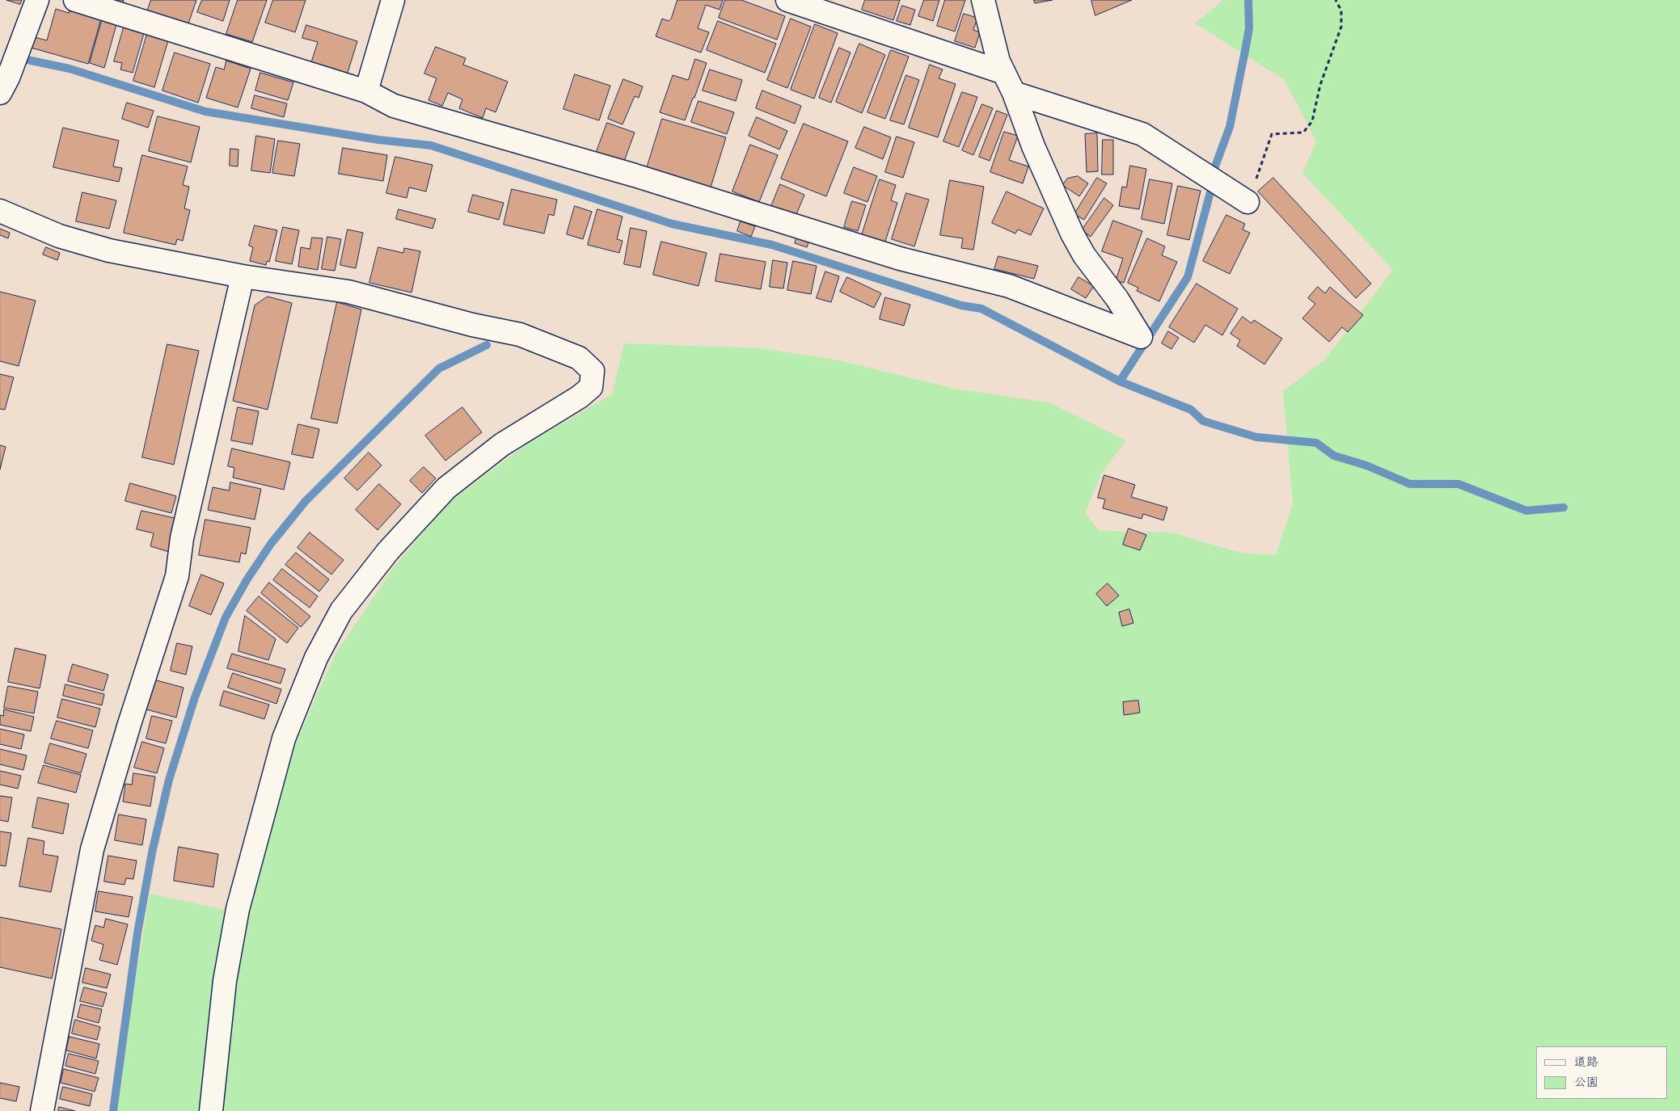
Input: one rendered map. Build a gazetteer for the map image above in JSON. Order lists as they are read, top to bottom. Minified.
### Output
{"legend":["道路","公園"]}
